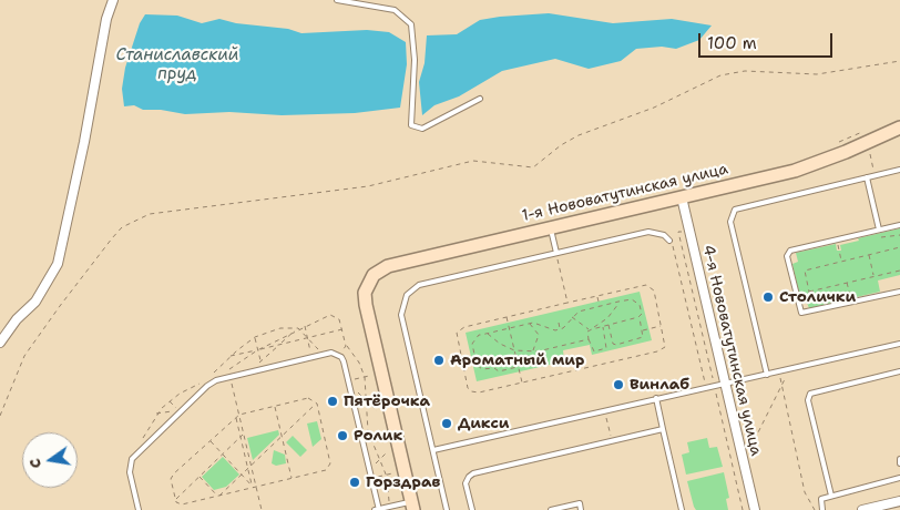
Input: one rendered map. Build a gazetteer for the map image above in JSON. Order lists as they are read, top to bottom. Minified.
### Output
{"streets":{"street":["1-я Нововатутинская улица","4-я Нововатутинская улица"]},"crossings":[["1-я Нововатутинская улица","4-я Нововатутинская улица"]],"water":["Станиславский пруд"],"places":["Столички","Ароматный мир","Винлаб","Пятёрочка","Дикси","Ролик","Горздрав"],"scale_bar":"100 m","north":"left"}
